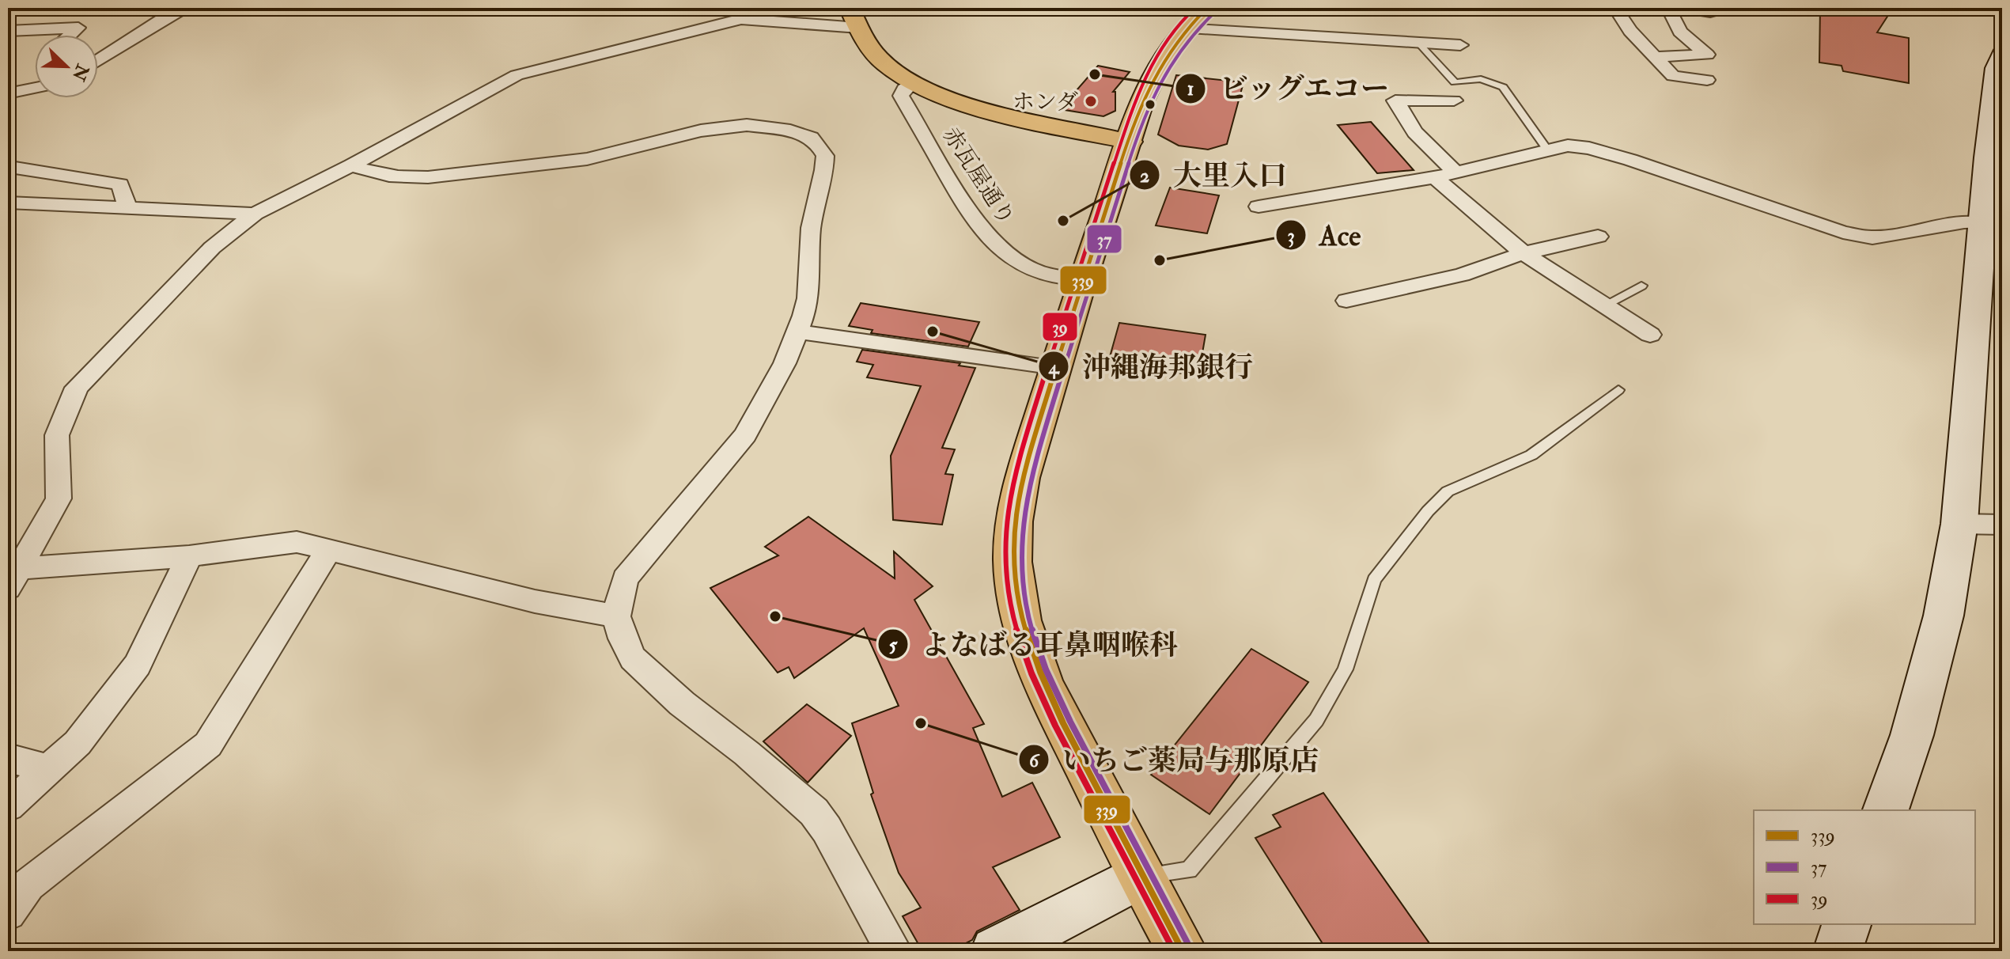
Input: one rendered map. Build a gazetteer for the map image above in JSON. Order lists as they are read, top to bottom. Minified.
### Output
{"streets":{"street":["赤瓦屋通り"]},"places":["ビッグエコー","ホンダ","大里入口","Ace","沖縄海邦銀行","よなばる耳鼻咽喉科","いちご薬局与那原店"],"lines":["transit line 339","transit line 39","transit line 37"],"legend":["339","37","39"],"north":"bottom right"}
